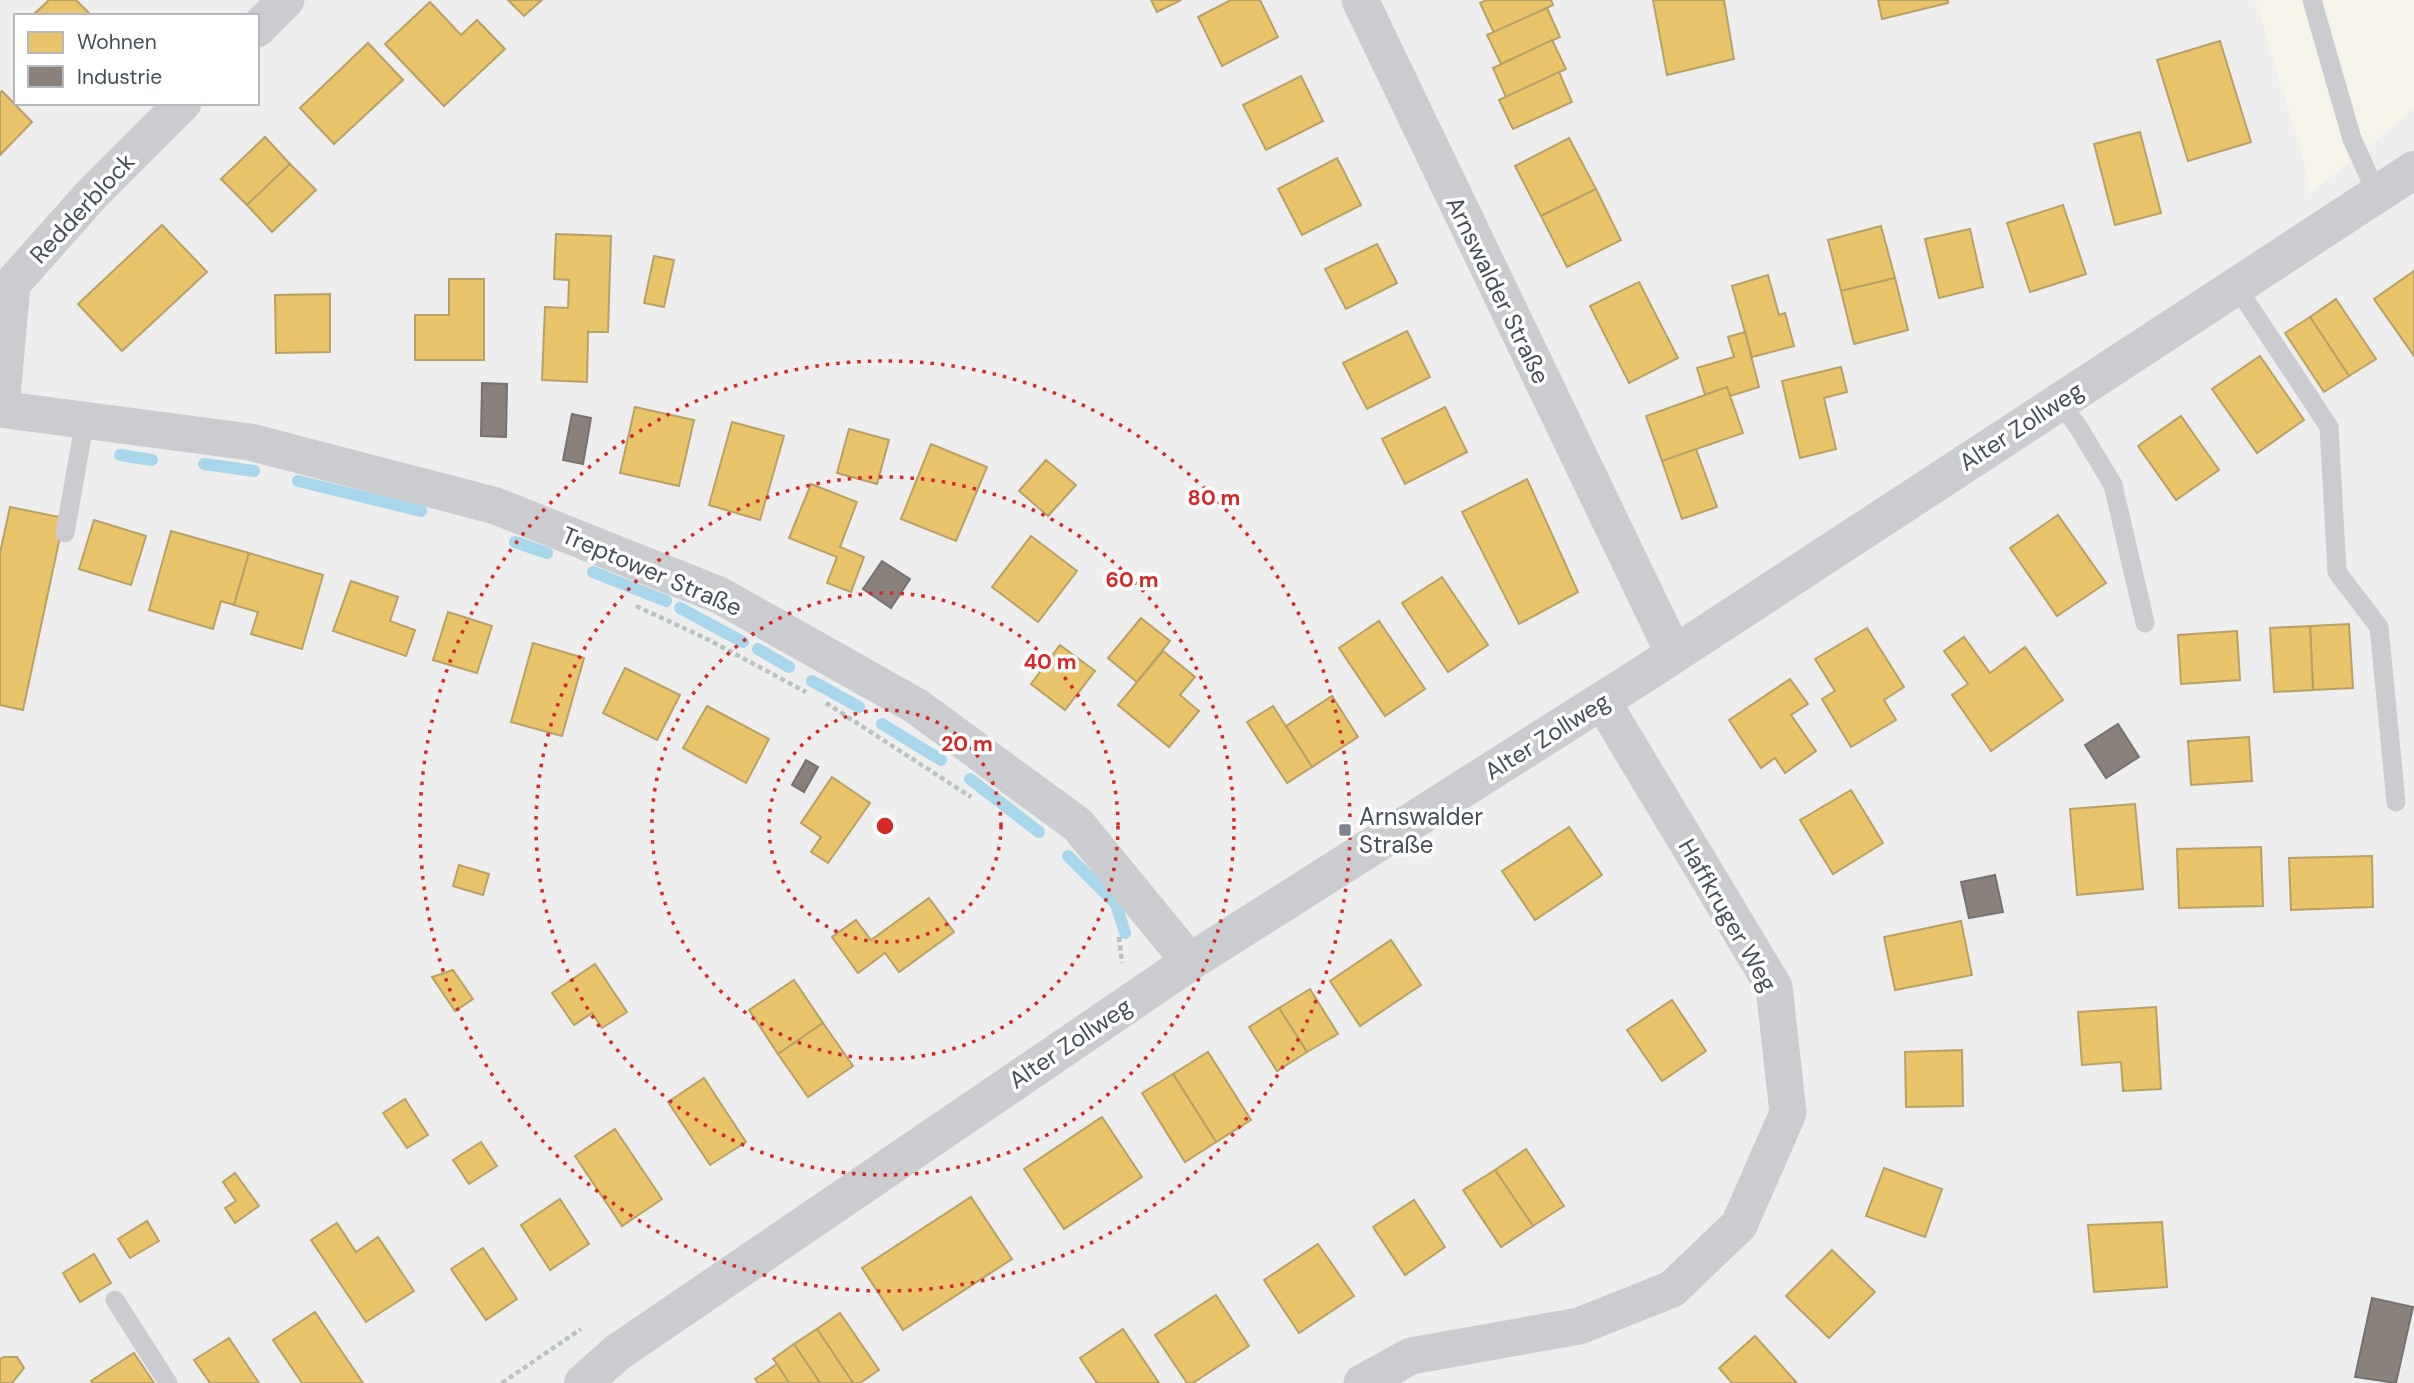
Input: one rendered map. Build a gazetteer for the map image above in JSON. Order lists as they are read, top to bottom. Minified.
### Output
{"streets":{"street":["Redderblock","Arnswalder Straße","Alter Zollweg","Treptower Straße","Haffkruger Weg"]},"crossings":[["Redderblock","Treptower Straße"],["Arnswalder Straße","Alter Zollweg"],["Alter Zollweg","Treptower Straße"],["Alter Zollweg","Haffkruger Weg"]],"places":{"transit":["Arnswalder Straße"]},"legend":["Wohnen","Industrie"],"rings":["80 m","60 m","40 m","20 m"]}
